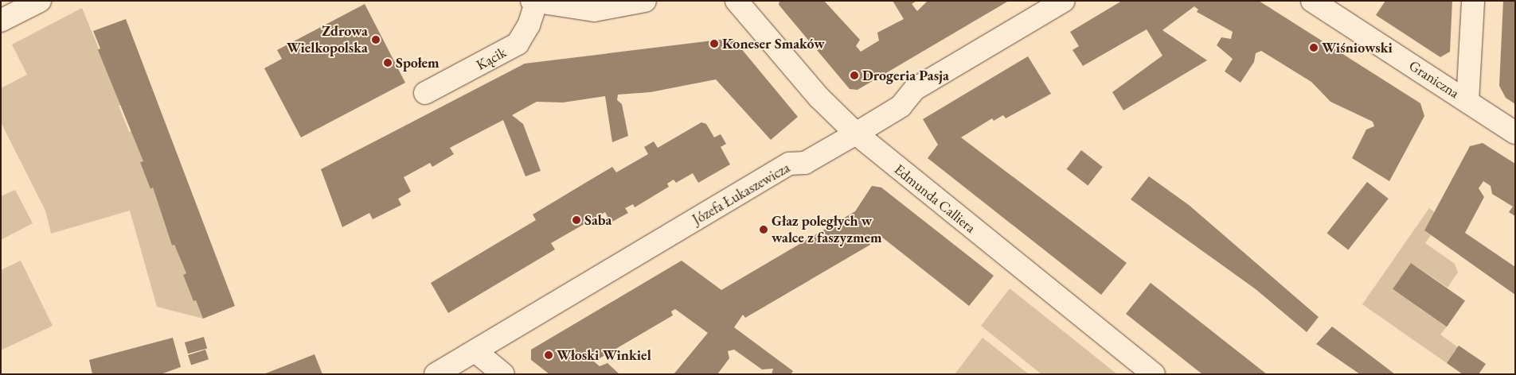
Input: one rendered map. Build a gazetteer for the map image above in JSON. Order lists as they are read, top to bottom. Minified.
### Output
{"streets":{"street":["Kącik","Graniczna","Józefa Łukaszewicza","Edmunda Calliera"]},"crossings":[["Józefa Łukaszewicza","Edmunda Calliera"]],"places":["Zdrowa Wielkopolska","Koneser Smaków","Wiśniowski","Społem","Drogeria Pasja","Saba","Głaz poległych w walce z faszyzmem","Włoski Winkiel"]}
